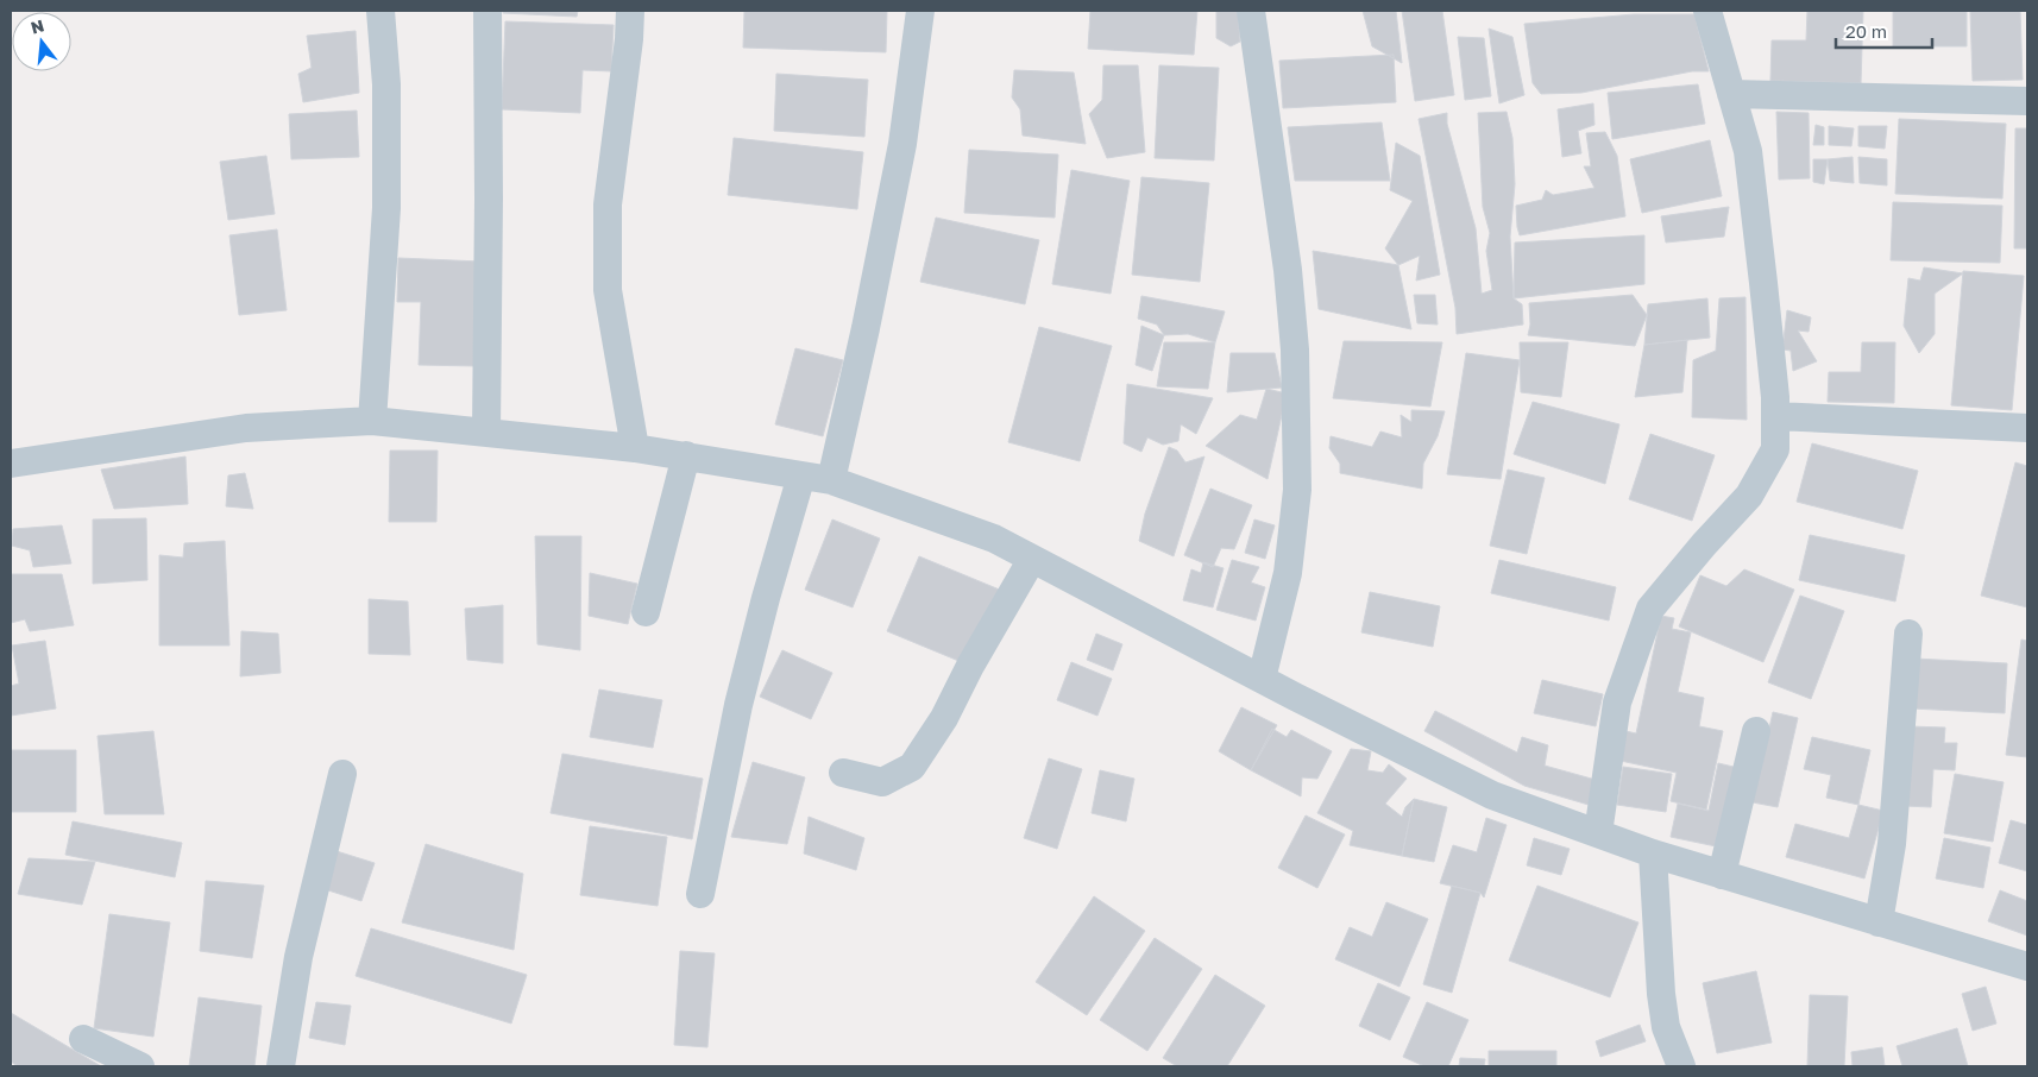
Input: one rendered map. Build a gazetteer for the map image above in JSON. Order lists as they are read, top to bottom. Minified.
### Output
{"scale_bar":"20 m","north":"top"}
